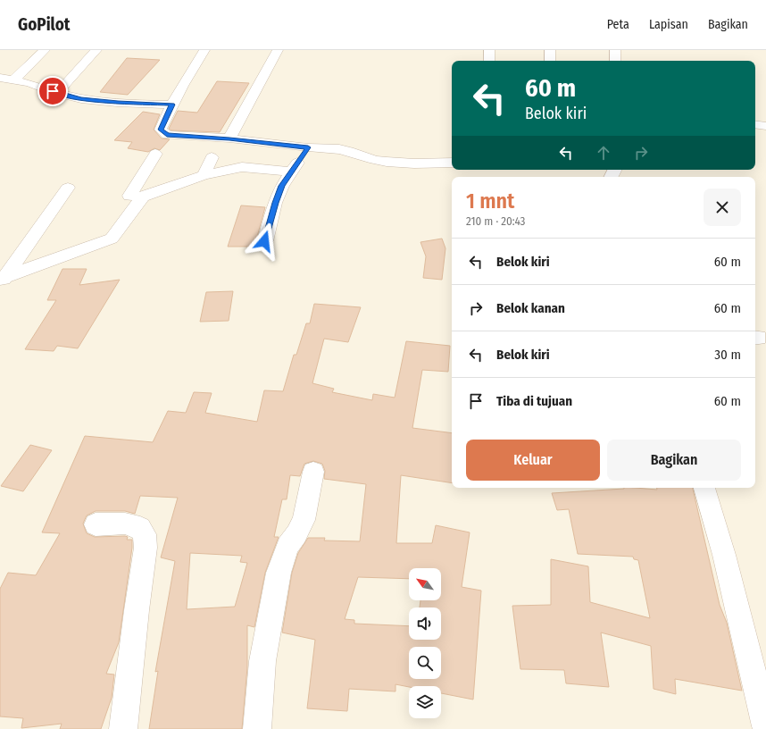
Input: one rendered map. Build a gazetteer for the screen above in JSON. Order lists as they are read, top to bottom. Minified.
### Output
{"north":"top left","page":{"header":"GoPilot","nav":["Peta","Lapisan","Bagikan"],"turn":["60 m","Belok kiri"],"heading":["1 mnt","210 m · 20:43"],"list":[{"name":"Belok kiri","value":"60 m"},{"name":"Belok kanan","value":"60 m"},{"name":"Belok kiri","value":"30 m"},{"name":"Tiba di tujuan","value":"60 m"}],"buttons":["Keluar","Bagikan"]}}
